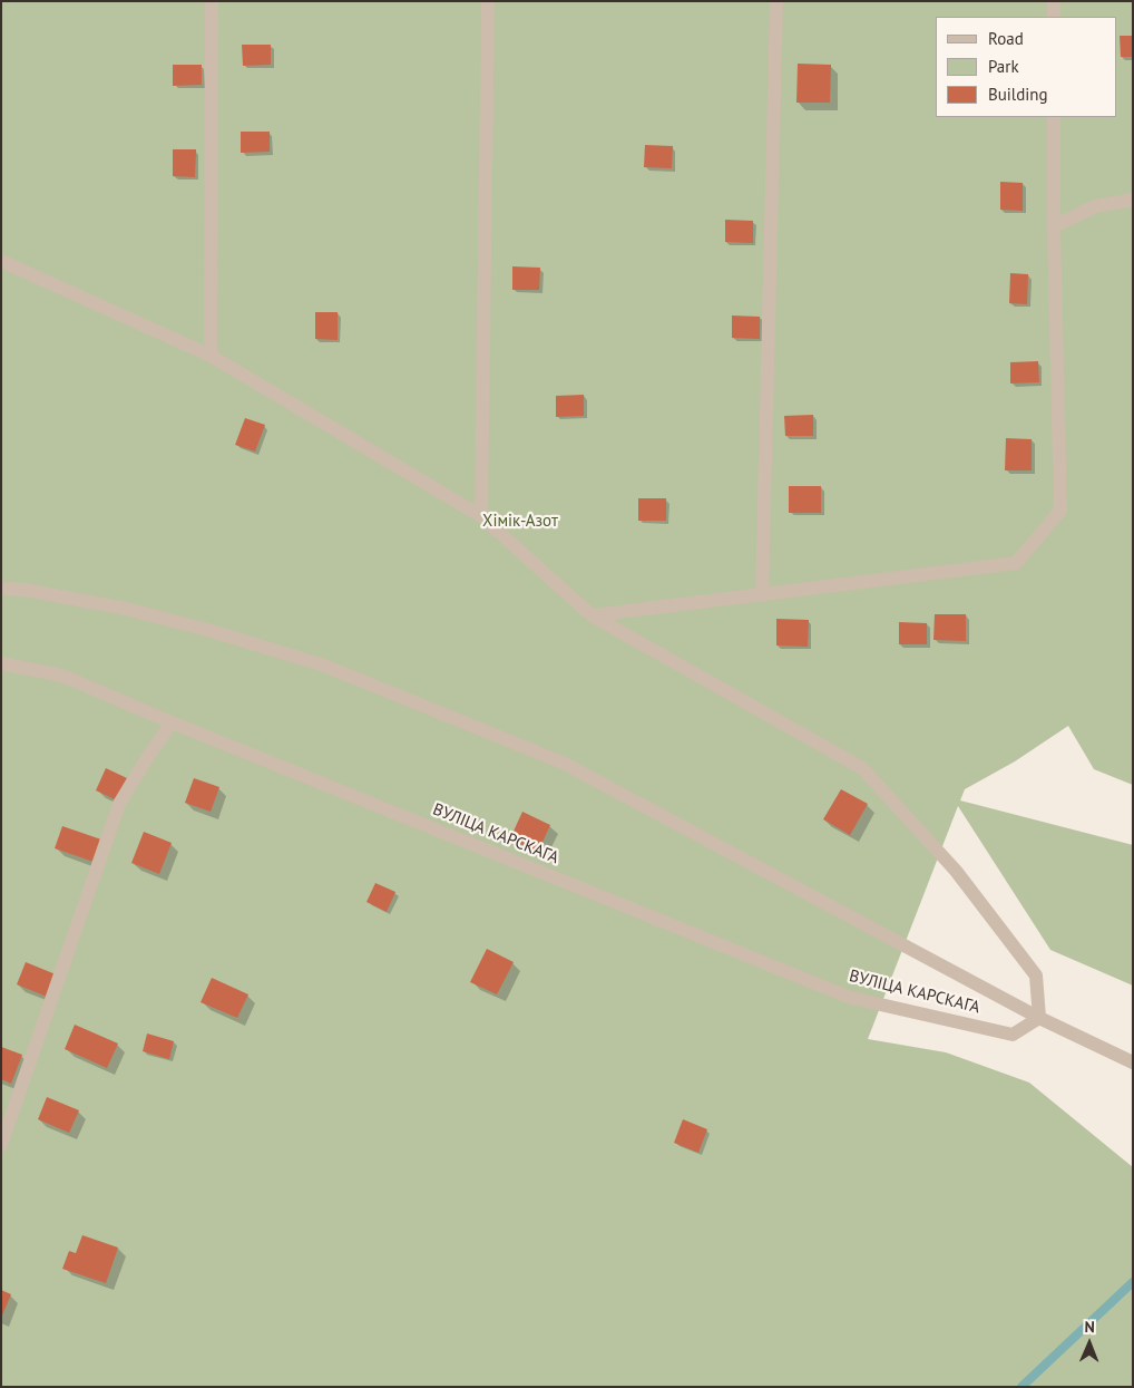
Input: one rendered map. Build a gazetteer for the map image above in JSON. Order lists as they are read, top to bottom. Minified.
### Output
{"streets":{"street":["ВУЛІЦА КАРСКАГА"]},"parks":["Хімік-Азот"],"legend":["Road","Park","Building"],"north":"top"}
